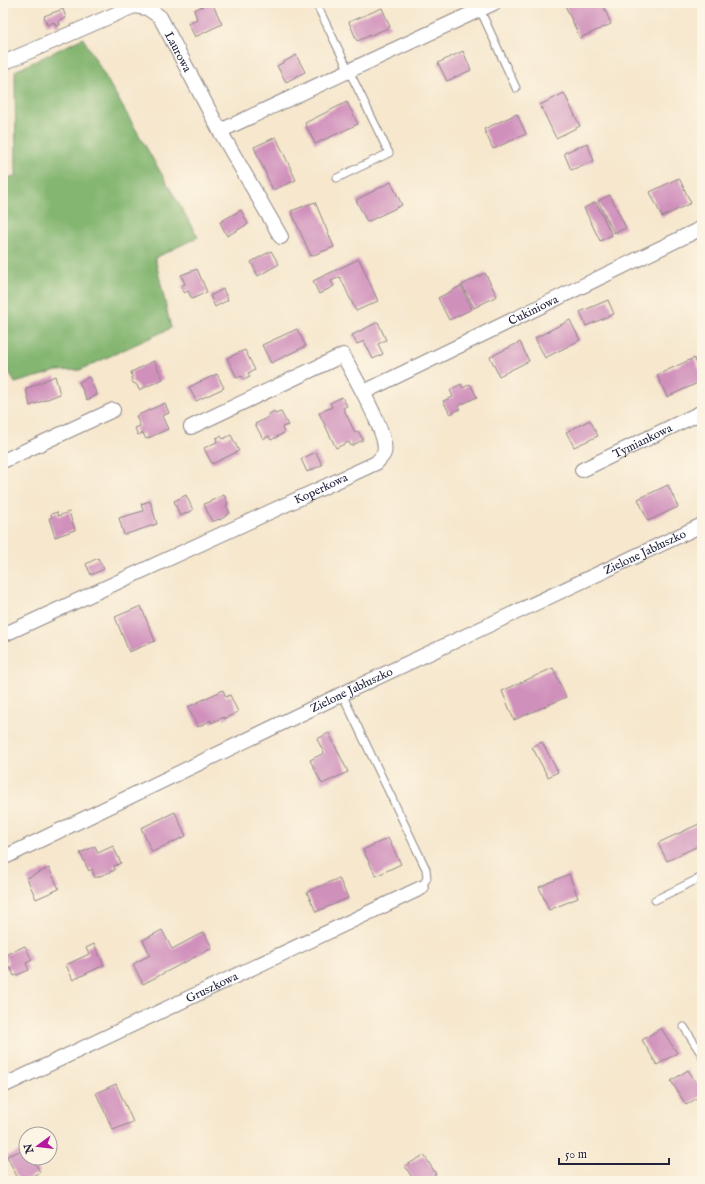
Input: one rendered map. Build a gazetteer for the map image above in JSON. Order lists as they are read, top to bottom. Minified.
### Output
{"streets":{"street":["Laurowa","Cukiniowa","Tymiankowa","Koperkowa","Zielone Jabłuszko","Gruszkowa"]},"crossings":[["Cukiniowa","Koperkowa"]],"scale_bar":"50 m","north":"left"}
